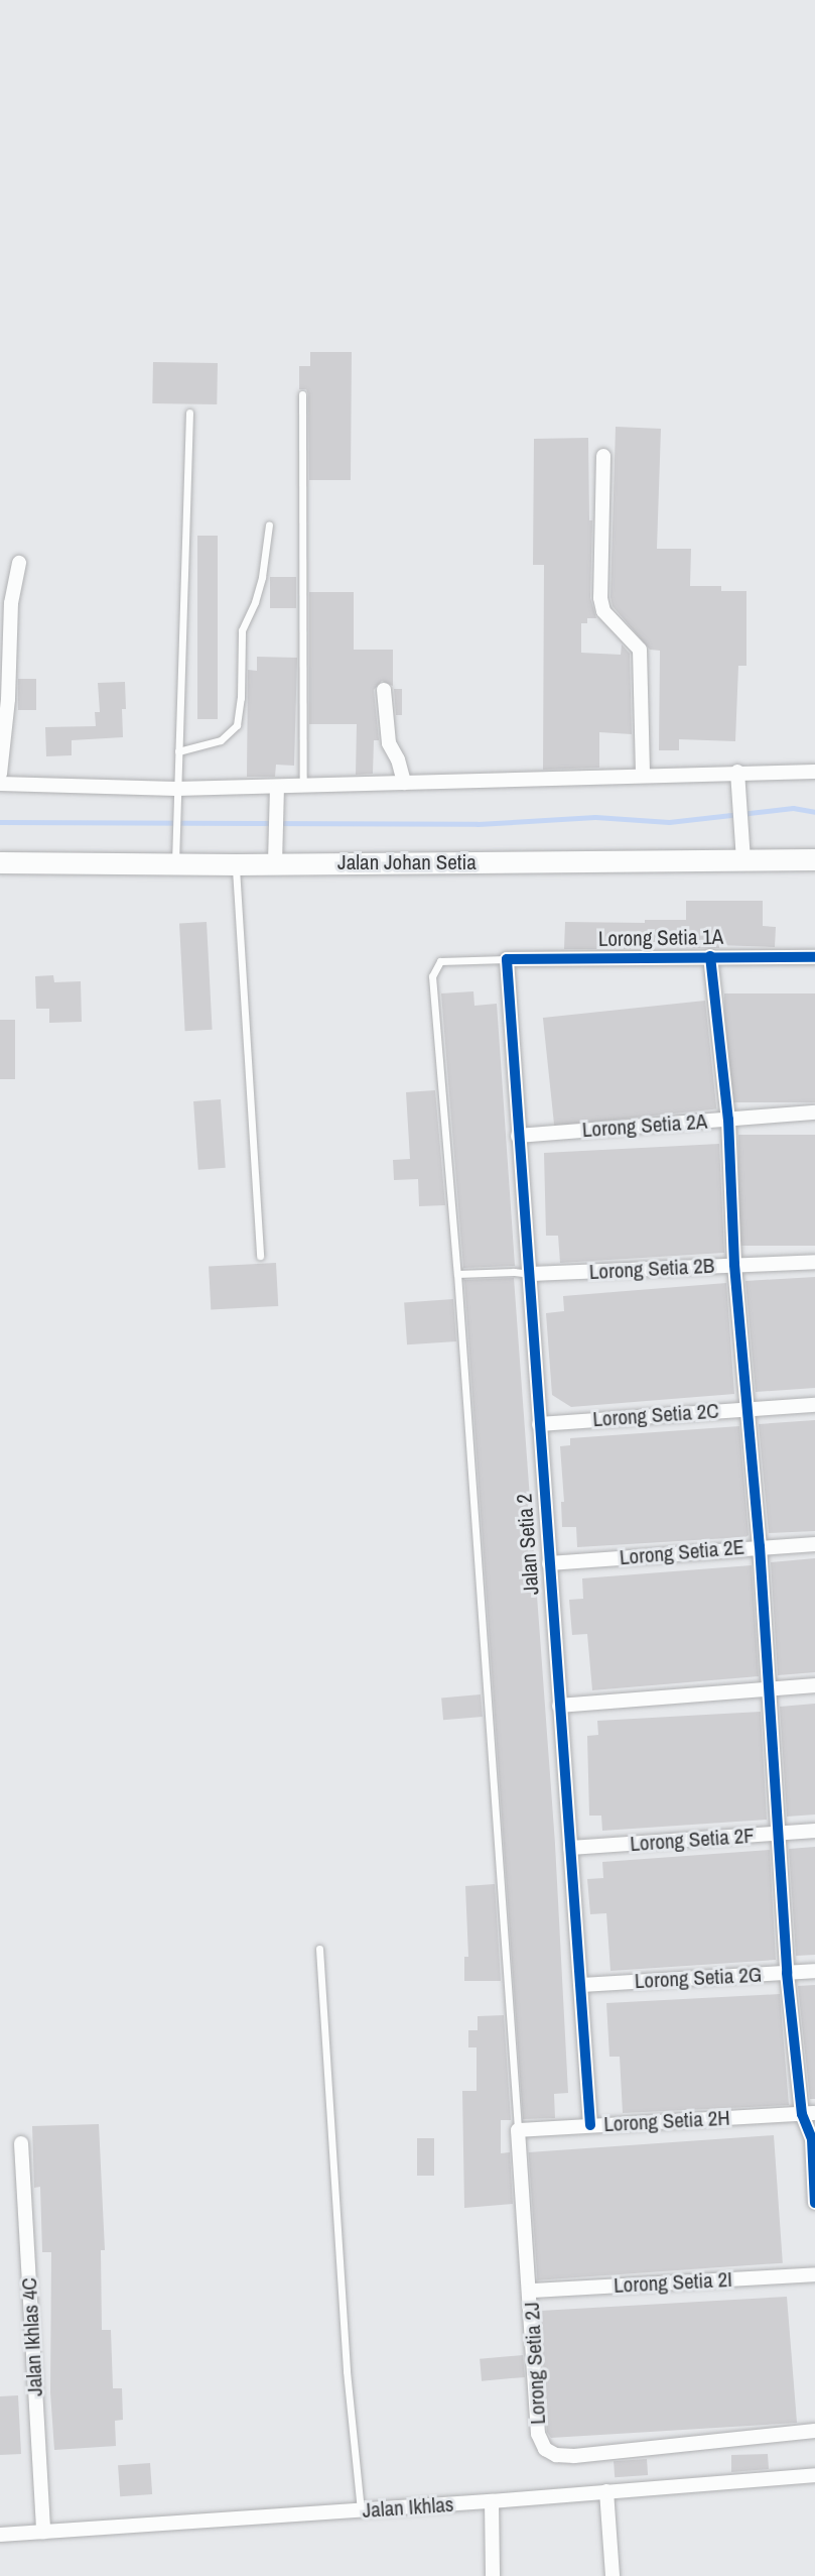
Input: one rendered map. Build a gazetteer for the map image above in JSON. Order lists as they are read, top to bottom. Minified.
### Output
{"streets":{"main road":["Jalan Johan Setia"],"street":["Lorong Setia 1A","Lorong Setia 2A","Lorong Setia 2B","Lorong Setia 2C","Jalan Setia 2","Lorong Setia 2E","Lorong Setia 2F","Lorong Setia 2G","Lorong Setia 2H","Lorong Setia 2I","Jalan Ikhlas 4C","Lorong Setia 2J","Jalan Ikhlas"]},"crossings":[["Lorong Setia 1A","Jalan Setia 2"],["Lorong Setia 2A","Jalan Setia 2"],["Lorong Setia 2B","Jalan Setia 2"],["Lorong Setia 2C","Jalan Setia 2"],["Jalan Setia 2","Lorong Setia 2E"],["Jalan Setia 2","Lorong Setia 2F"],["Jalan Setia 2","Lorong Setia 2G"],["Jalan Setia 2","Lorong Setia 2H"],["Lorong Setia 2H","Lorong Setia 2J"],["Lorong Setia 2I","Lorong Setia 2J"],["Jalan Ikhlas 4C","Jalan Ikhlas"]]}
